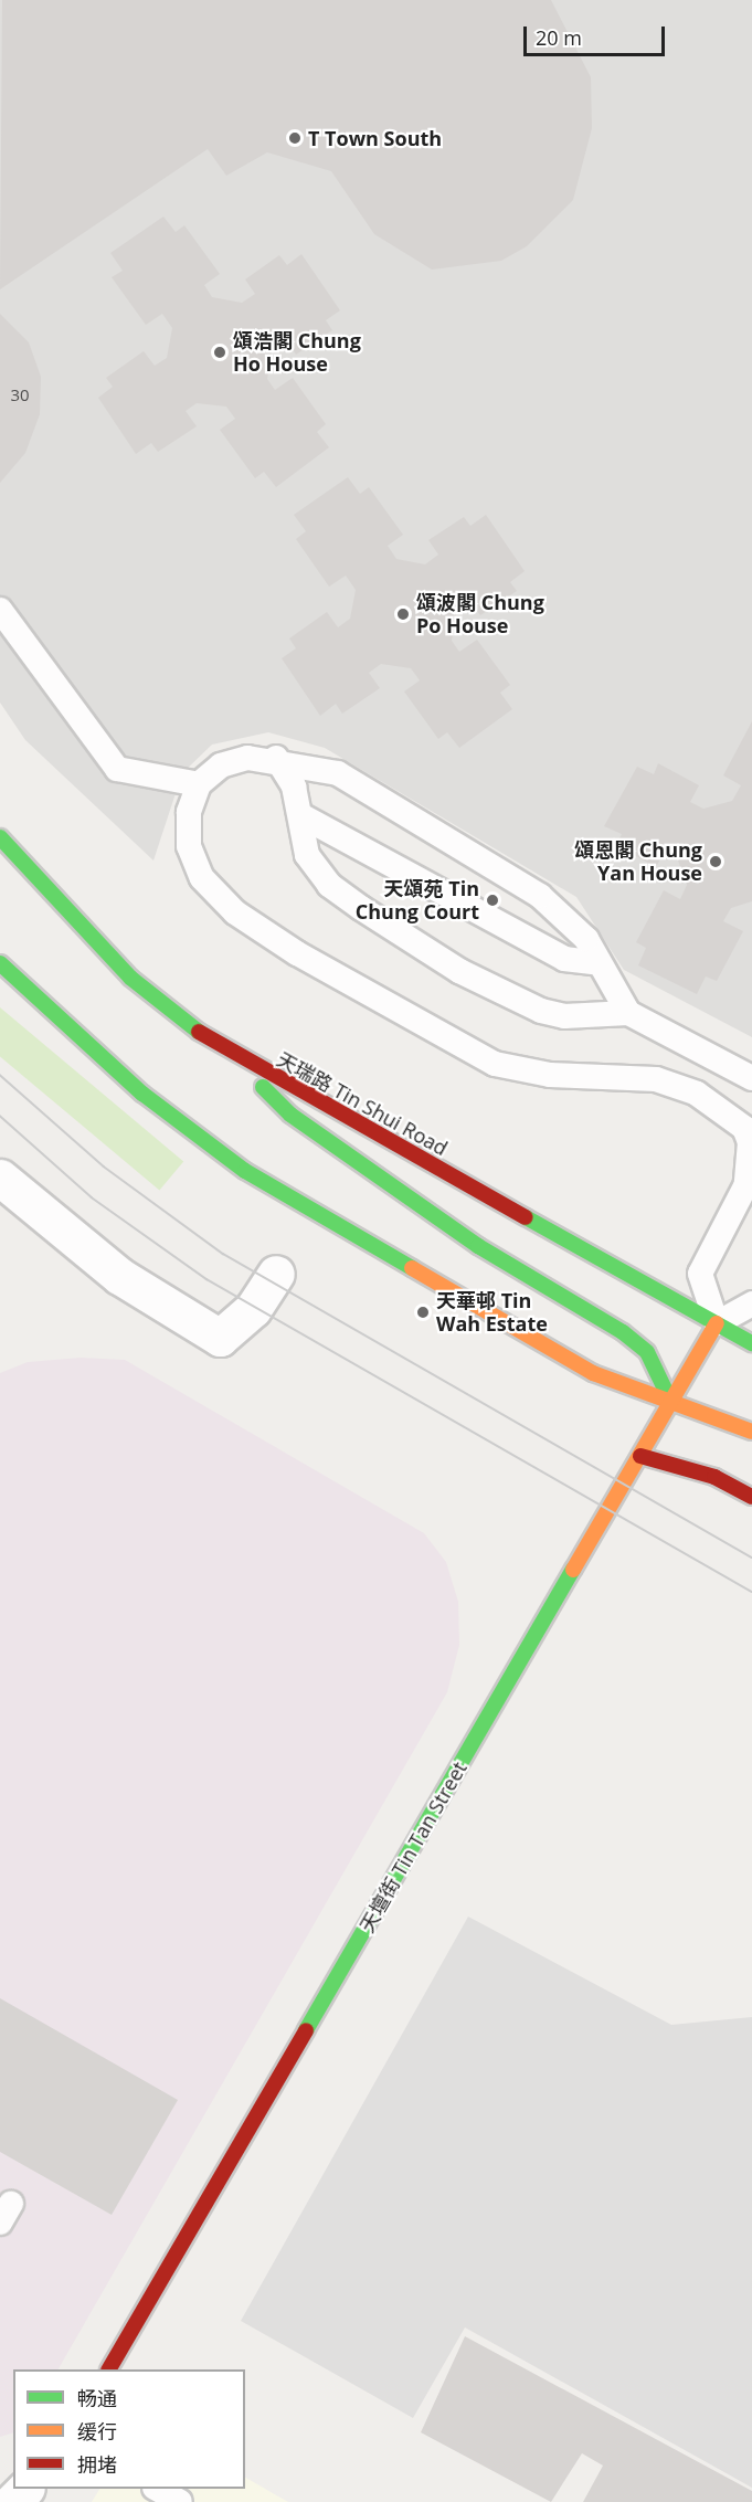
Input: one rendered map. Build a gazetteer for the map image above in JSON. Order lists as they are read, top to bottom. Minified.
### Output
{"streets":{"main road":["天瑞路 Tin Shui Road","天壇街 Tin Tan Street"]},"crossings":[["天瑞路 Tin Shui Road","天壇街 Tin Tan Street"]],"places":["T Town South","頌浩閣 Chung Ho House","頌波閣 Chung Po House","頌恩閣 Chung Yan House","天頌苑 Tin Chung Court","天華邨 Tin Wah Estate"],"house_numbers":["30"],"legend":["畅通","缓行","拥堵"],"scale_bar":"20 m"}
